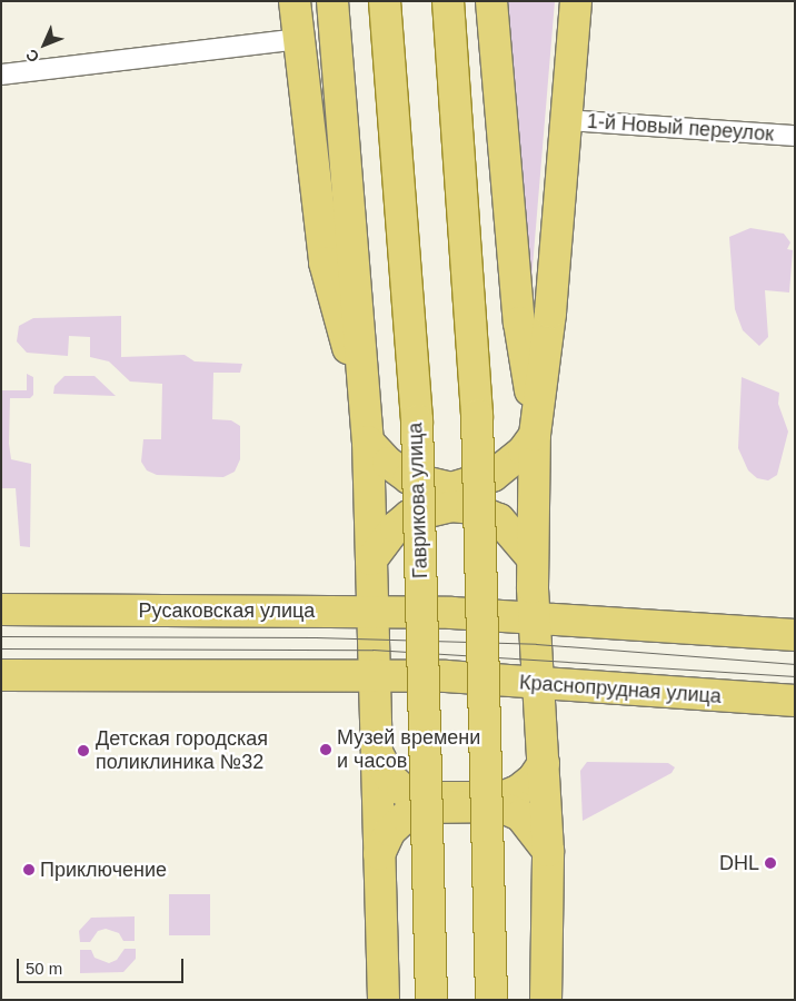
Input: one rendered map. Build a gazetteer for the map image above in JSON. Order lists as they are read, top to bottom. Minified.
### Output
{"streets":{"main road":["Гаврикова улица","Русаковская улица","Краснопрудная улица"],"street":["1-й Новый переулок"]},"places":["Музей времени и часов","Детская городская поликлиника №32","DHL","Приключение"],"scale_bar":"50 m","north":"bottom left"}
